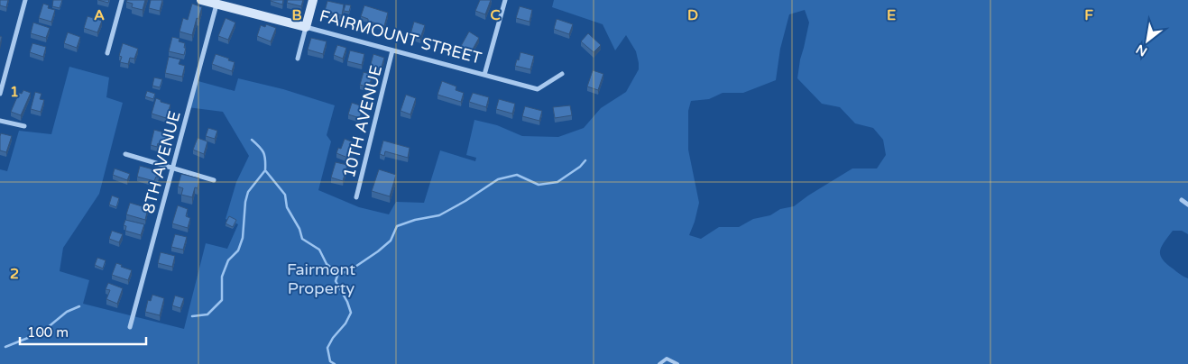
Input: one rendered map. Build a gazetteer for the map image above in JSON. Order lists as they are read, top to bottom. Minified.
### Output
{"streets":{"street":["FAIRMOUNT STREET","10TH AVENUE","8TH AVENUE"]},"crossings":[["FAIRMOUNT STREET","10TH AVENUE"],["FAIRMOUNT STREET","8TH AVENUE"]],"parks":["Fairmont Property"],"scale_bar":"100 m","north":"bottom left","grid":{"columns":["A","B","C","D","E","F"],"rows":["1","2"]}}
